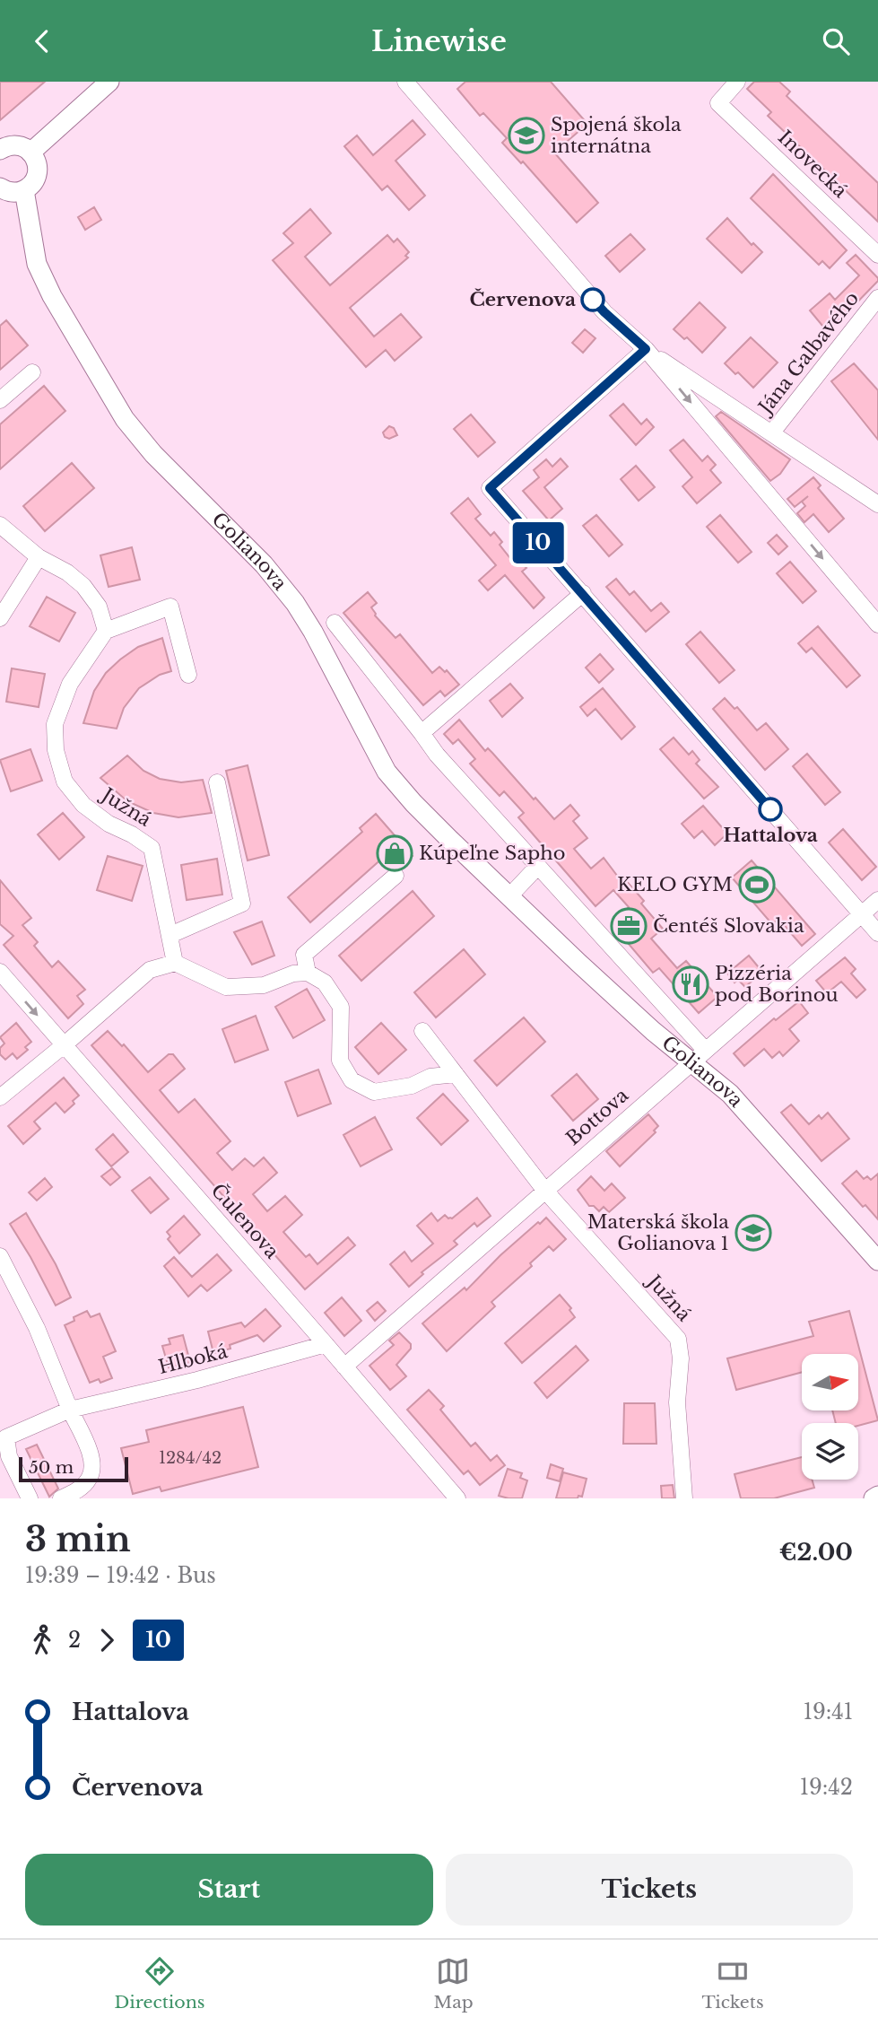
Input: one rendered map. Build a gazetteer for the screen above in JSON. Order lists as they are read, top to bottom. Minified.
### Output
{"streets":{"street":["Inovecká","Jána Galbavého","Golianova","Južná","Bottova","Čulenova","Hlboká"]},"crossings":[["Golianova","Bottova"],["Južná","Bottova"],["Bottova","Čulenova"],["Čulenova","Hlboká"]],"places":{"school or university":["Spojená škola internátna","Materská škola Golianova 1"],"other":["Červenova","Hattalova"],"shop":["Kúpeľne Sapho"],"sports":["KELO GYM"],"office":["Čentéš Slovakia"],"restaurant":["Pizzéria pod Borinou"]},"lines":["bus line 10"],"house_numbers":["1284/42"],"scale_bar":"50 m","north":"right","page":{"header":"Linewise","on_map":"10","scale":"50 m","heading":["3 min","19:39 – 19:42 · Bus","€2.00"],"legs":["2","10"],"list":[{"name":"Hattalova","value":"19:41"},{"name":"Červenova","value":"19:42"}],"buttons":["Start","Tickets"],"tabs":["Directions","Map","Tickets"]}}
